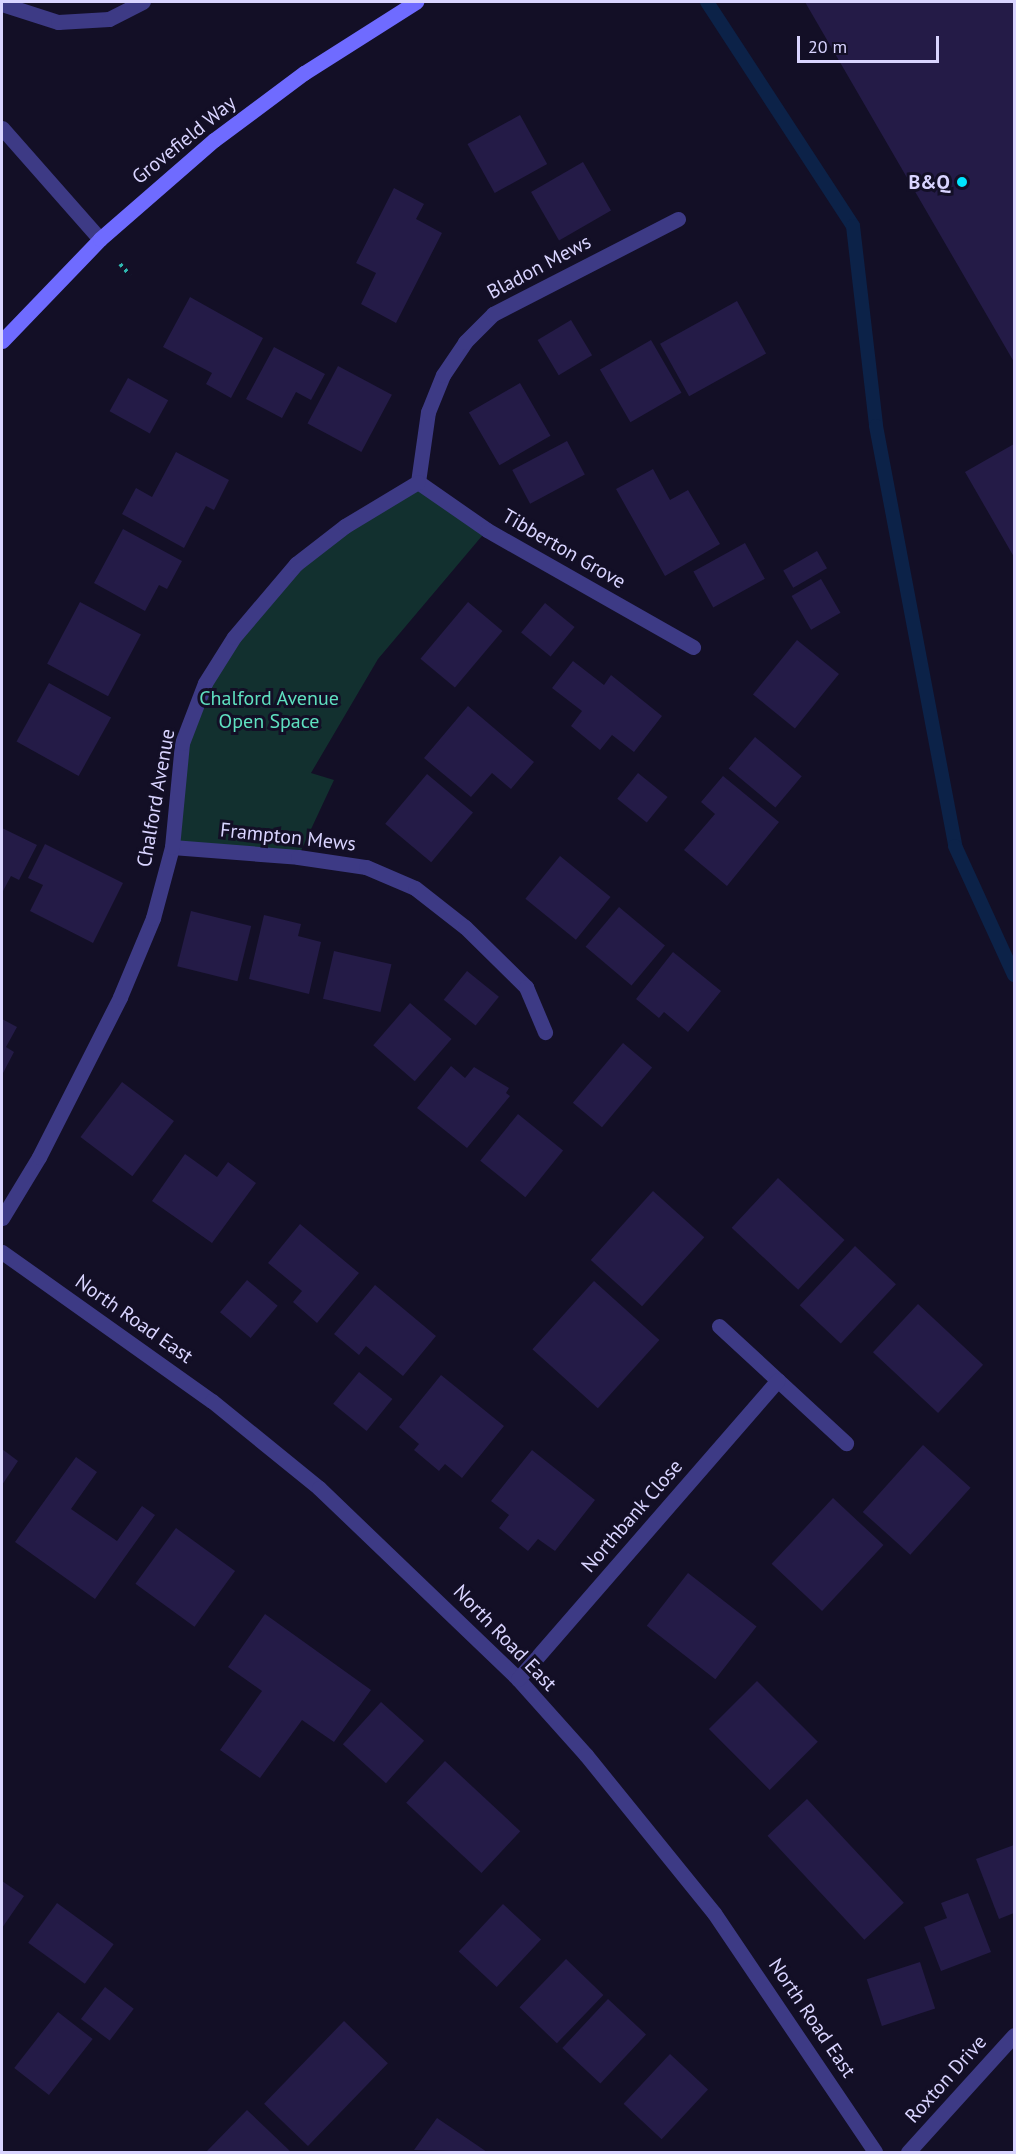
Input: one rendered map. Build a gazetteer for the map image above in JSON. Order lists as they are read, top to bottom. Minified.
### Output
{"streets":{"street":["Grovefield Way","Bladon Mews","Tibberton Grove","Chalford Avenue","Frampton Mews","North Road East","Northbank Close","Roxton Drive"]},"crossings":[["Bladon Mews","Tibberton Grove"],["Bladon Mews","Chalford Avenue"],["Tibberton Grove","Chalford Avenue"],["Chalford Avenue","Frampton Mews"],["North Road East","Northbank Close"]],"parks":["Chalford Avenue Open Space"],"places":["B&Q"],"scale_bar":"20 m"}
